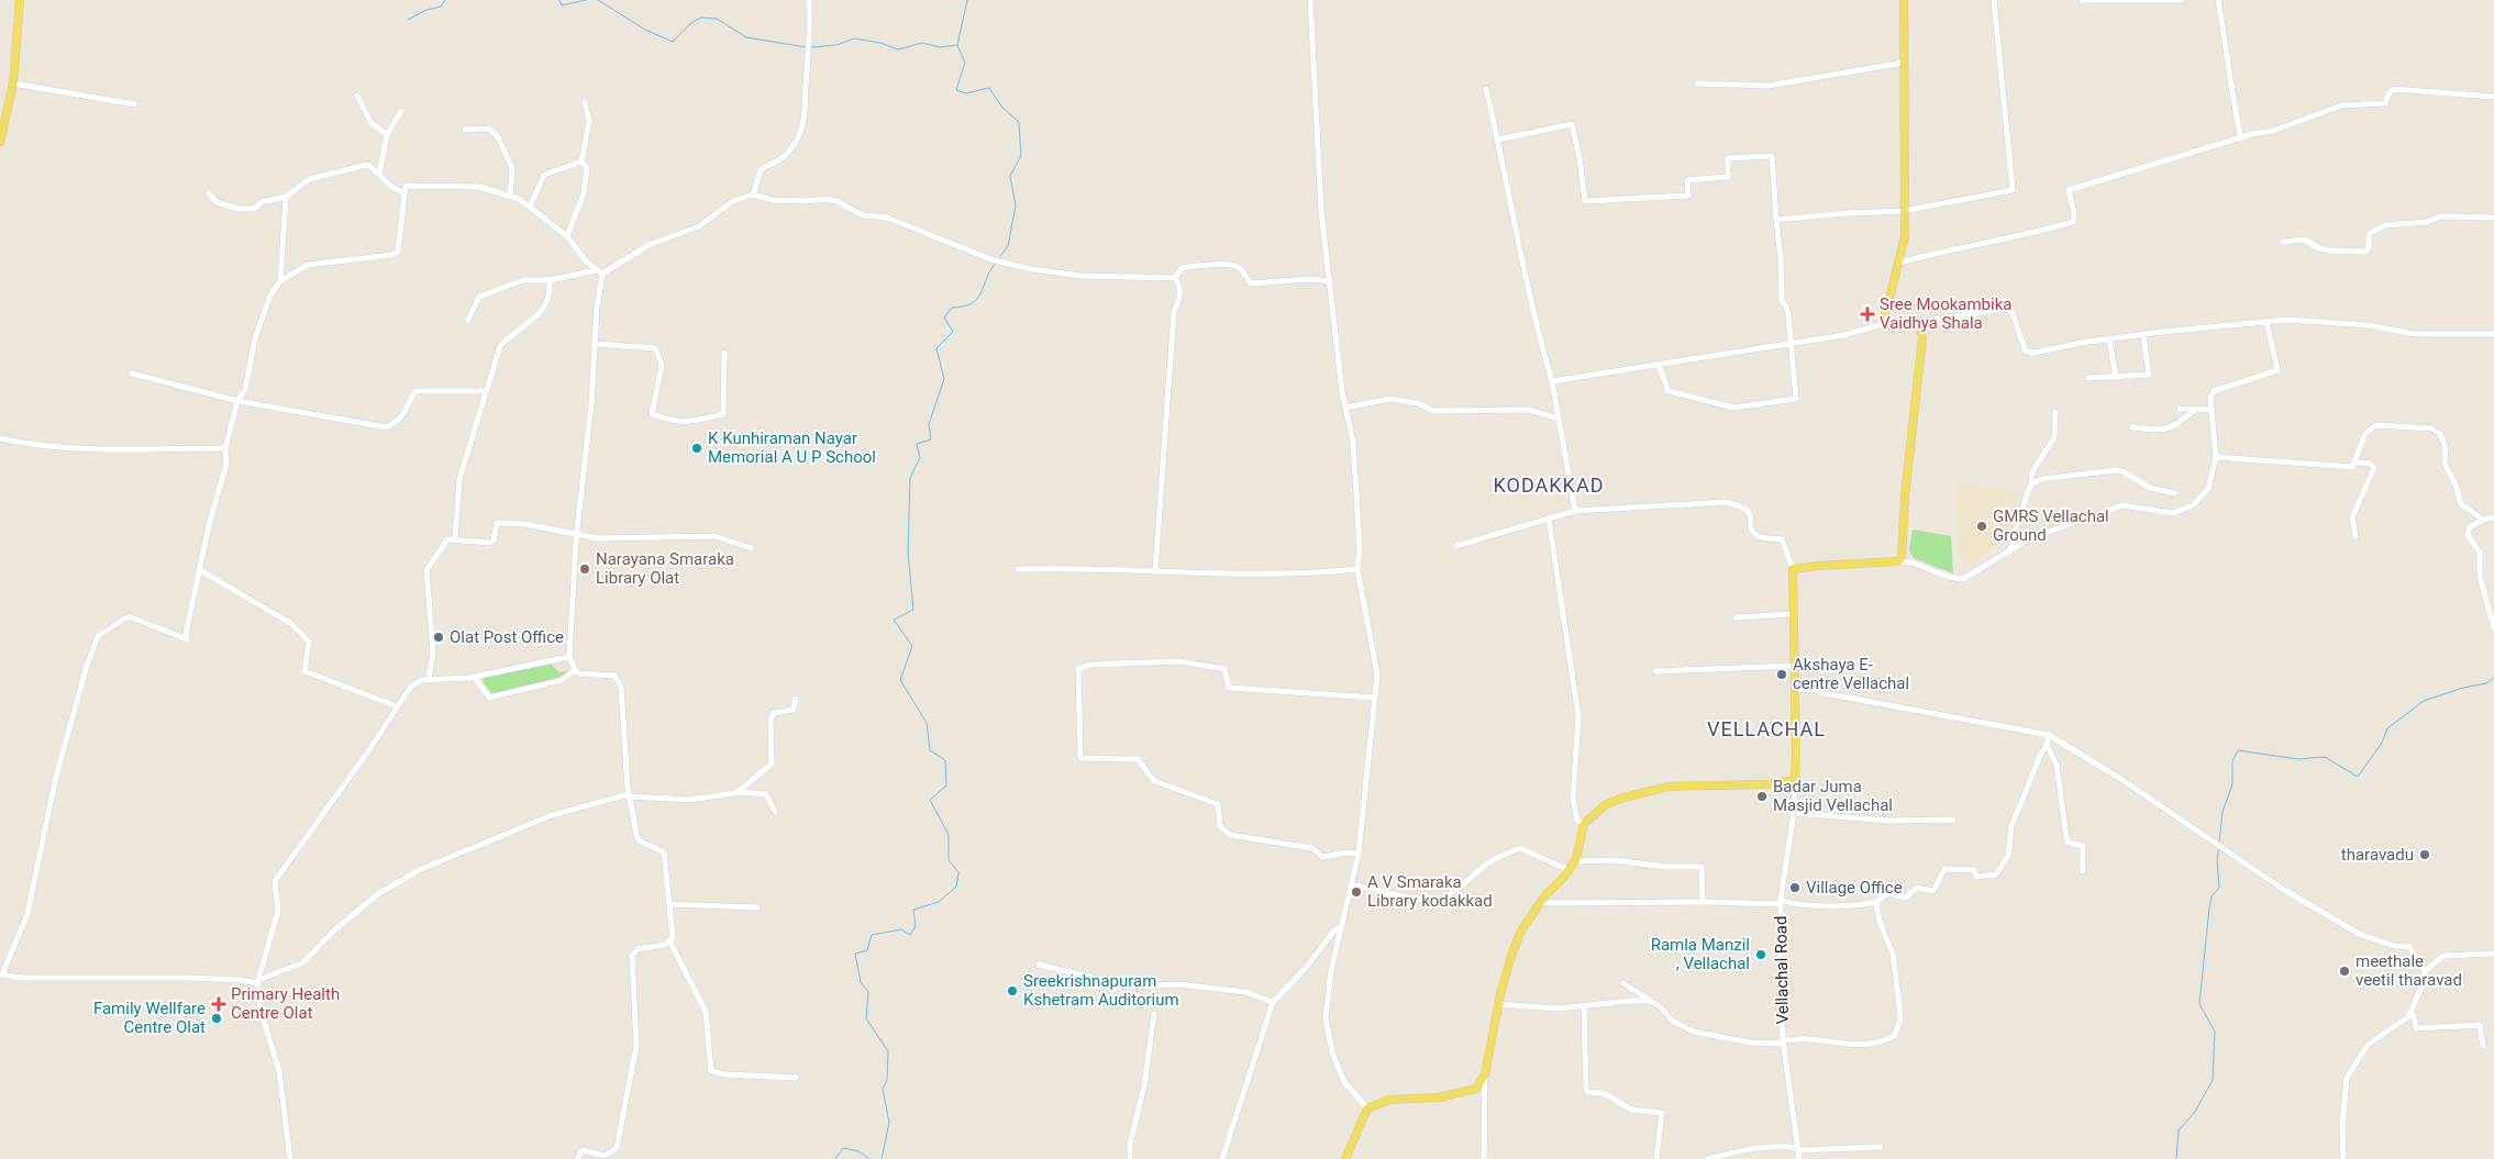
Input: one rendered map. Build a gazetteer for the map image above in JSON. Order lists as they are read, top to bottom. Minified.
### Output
{"streets":{"street":["Vellachal Road"]},"districts":["KODAKKAD","VELLACHAL"],"places":{"health":["Sree Mookambika Vaidhya Shala","Primary Health Centre Olat"],"other":["K Kunhiraman Nayar Memorial A U P School","GMRS Vellachal Ground","Narayana Smaraka Library Olat","Olat Post Office","Akshaya E- centre Vellachal","Badar Juma Masjid Vellachal","tharavadu","Village Office","A V Smaraka Library kodakkad","Ramla Manzil , Vellachal","meethale veetil tharavad","Sreekrishnapuram Kshetram Auditorium","Family Wellfare Centre Olat"]}}
